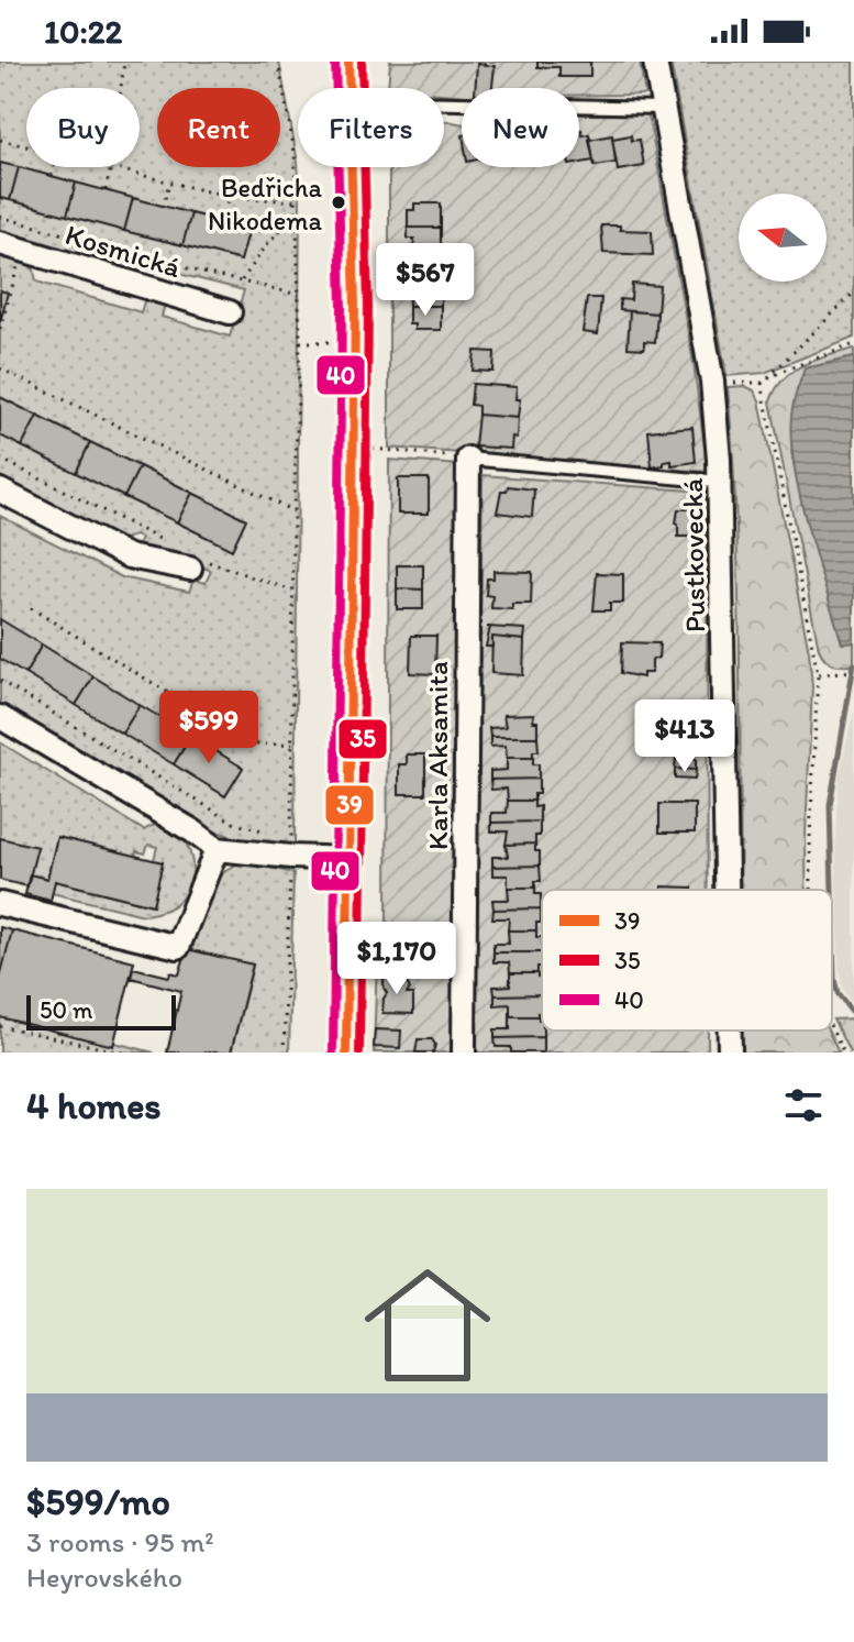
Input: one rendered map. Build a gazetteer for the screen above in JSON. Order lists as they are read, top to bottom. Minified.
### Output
{"streets":{"street":["Kosmická","Pustkovecká","Karla Aksamita"]},"places":["Bedřicha Nikodema"],"lines":["transit line 39","transit line 35","transit line 40"],"legend":["39","35","40"],"scale_bar":"50 m","north":"left","page":{"status":"10:22","chip":["Buy","Rent","Filters","New"],"price":["$567","$599","$413","$1,170"],"scale":"50 m","heading":"4 homes","list":[{"name":"$599/mo","note":"3 rooms · 95 m² · Heyrovského"}]}}
